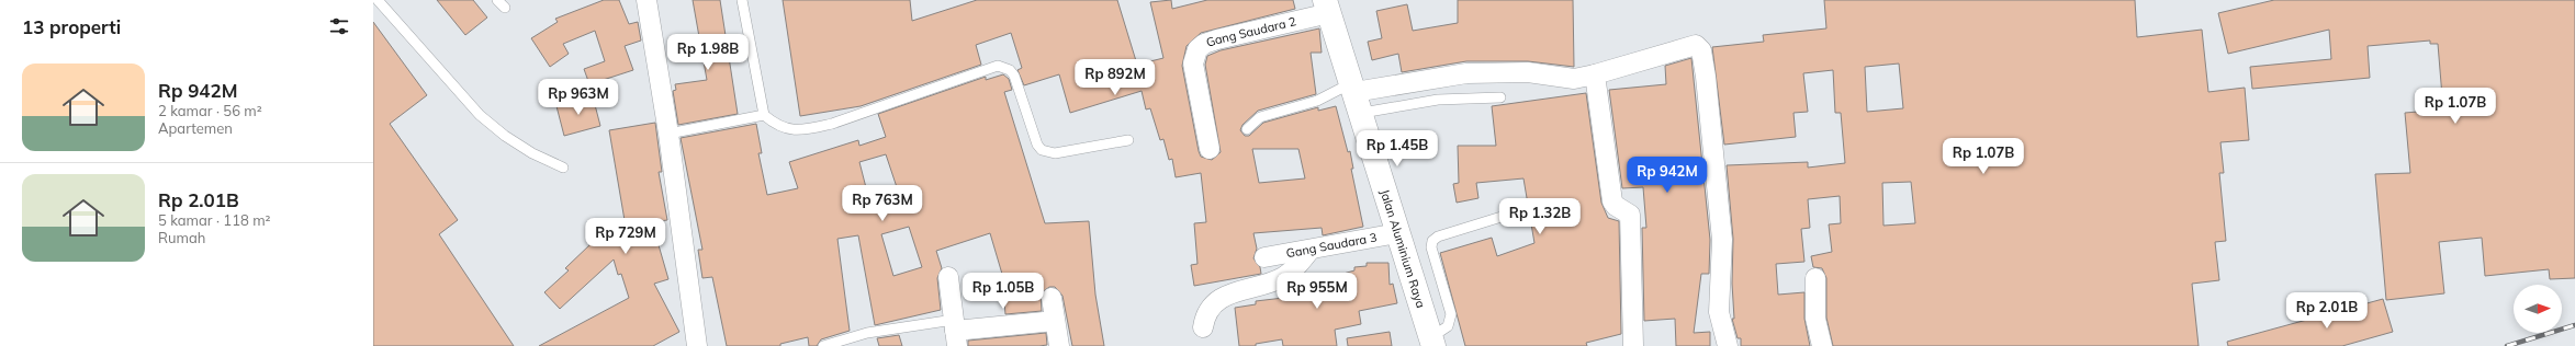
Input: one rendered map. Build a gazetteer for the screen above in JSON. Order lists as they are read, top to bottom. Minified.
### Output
{"streets":{"main road":["Jalan Aluminium Raya"],"street":["Gang Saudara 2","Gang Saudara 3"]},"crossings":[["Gang Saudara 2","Jalan Aluminium Raya"],["Gang Saudara 3","Jalan Aluminium Raya"]],"north":"right","page":{"heading":"13 properti","price":["Rp 1.98B","Rp 892M","Rp 963M","Rp 1.07B","Rp 1.45B","Rp 1.07B","Rp 942M","Rp 763M","Rp 1.32B","Rp 729M","Rp 1.05B","Rp 955M","Rp 2.01B"],"list":[{"name":"Rp 942M","note":"2 kamar · 56 m² · Apartemen"},{"name":"Rp 2.01B","note":"5 kamar · 118 m² · Rumah"}]}}
